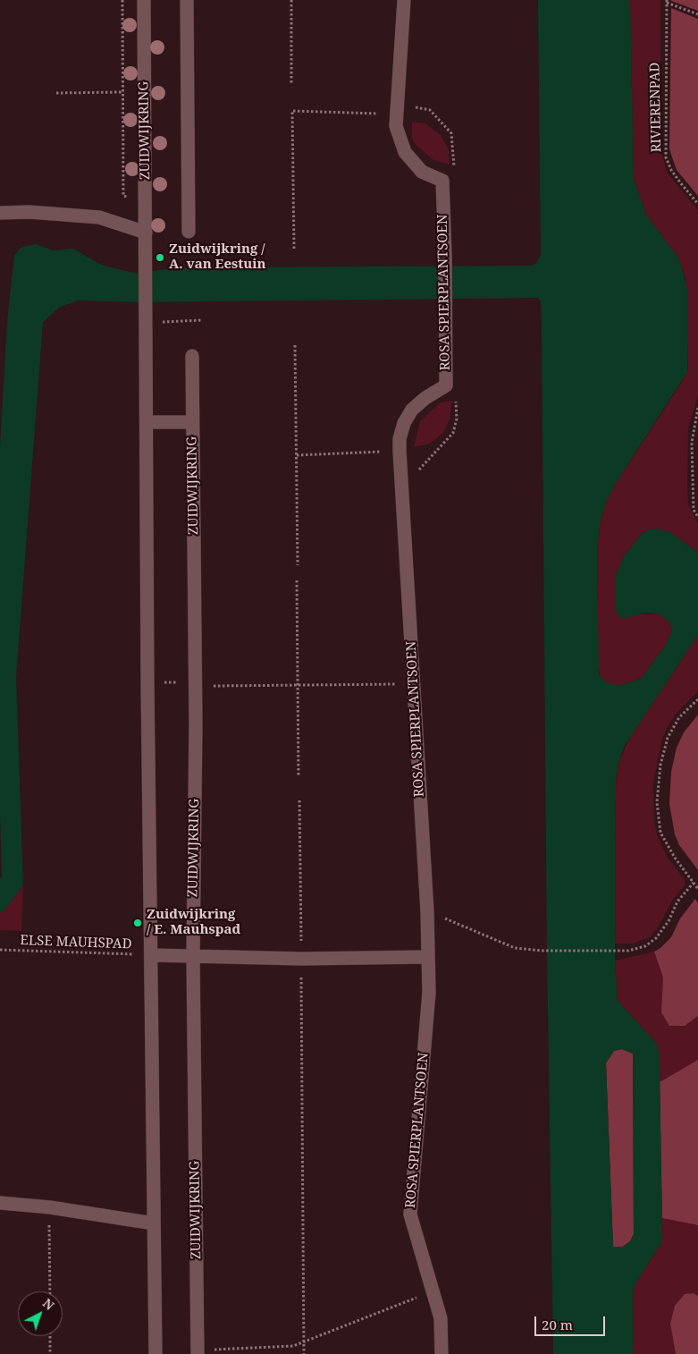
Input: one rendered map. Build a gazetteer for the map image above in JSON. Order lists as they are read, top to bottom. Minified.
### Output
{"streets":{"street":["ZUIDWIJKRING","ROSA SPIERPLANTSOEN"],"path":["RIVIERENPAD","ELSE MAUHSPAD"]},"crossings":[["ZUIDWIJKRING","ELSE MAUHSPAD"]],"places":["Zuidwijkring / A. van Eestuin","Zuidwijkring / E. Mauhspad"],"scale_bar":"20 m","north":"top right"}
